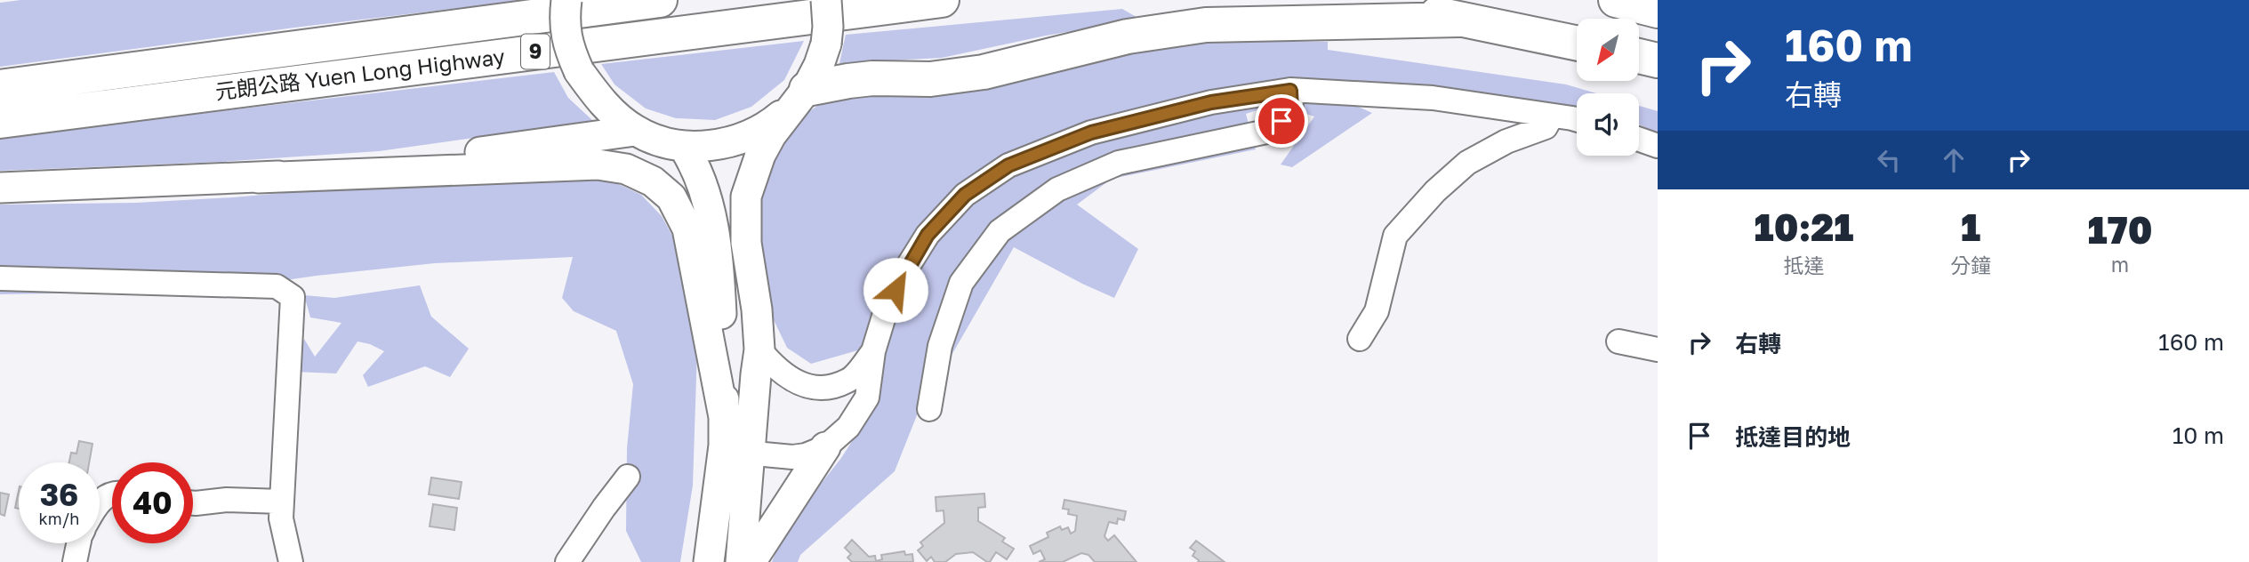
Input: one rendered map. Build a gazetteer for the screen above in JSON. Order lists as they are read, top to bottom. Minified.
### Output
{"streets":{"highway":["9","元朗公路 Yuen Long Highway"]},"north":"bottom left","page":{"turn":["160 m","右轉"],"eta":["10:21","抵達","1","分鐘","170","m"],"list":[{"name":"右轉","value":"160 m"},{"name":"抵達目的地","value":"10 m"}],"speed":"36 km/h","limit":"40"}}
